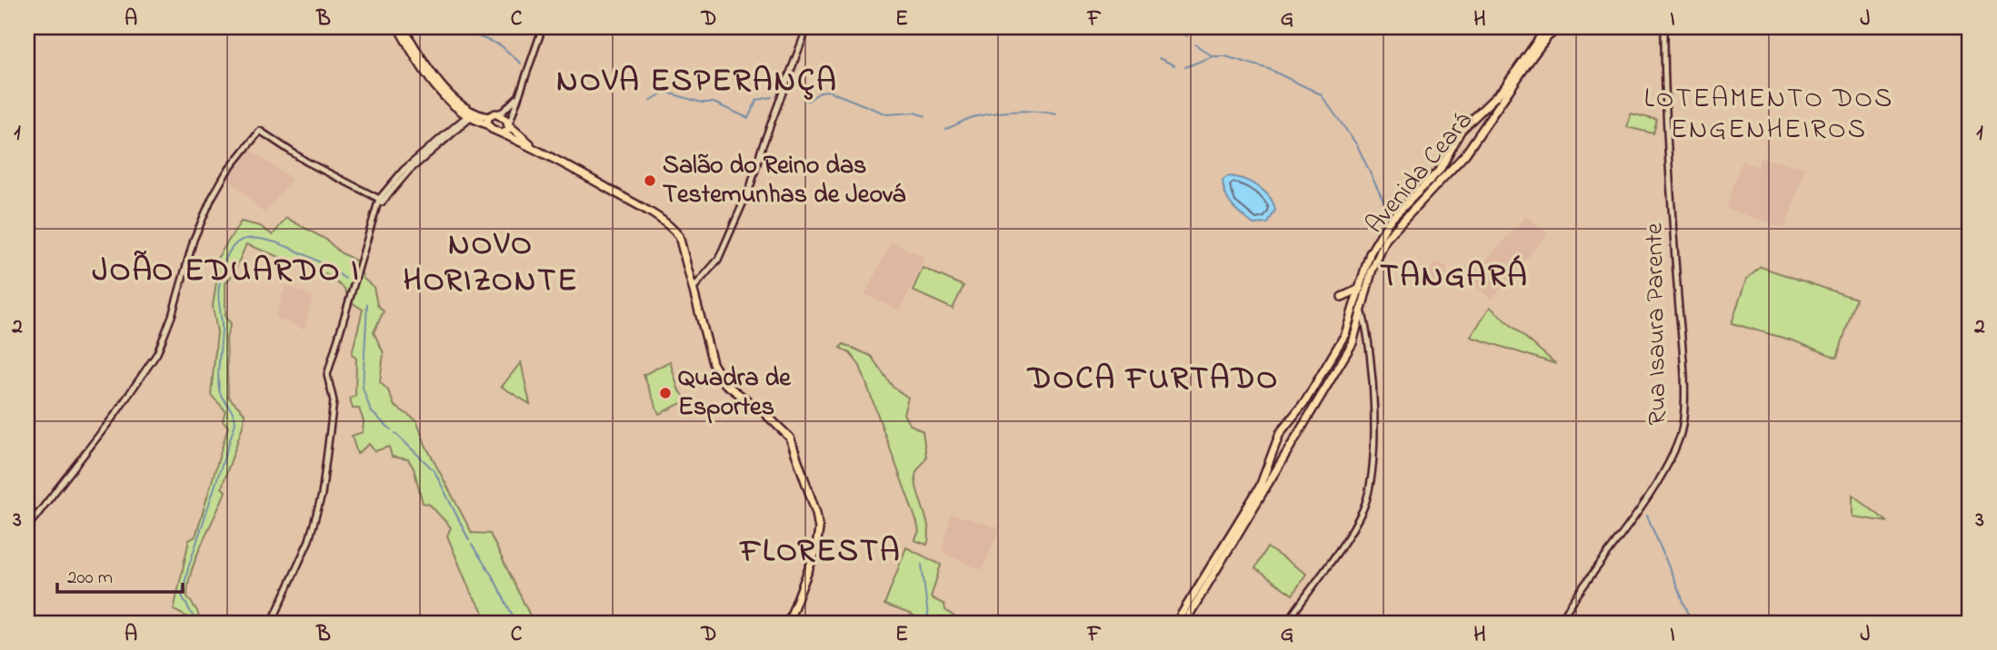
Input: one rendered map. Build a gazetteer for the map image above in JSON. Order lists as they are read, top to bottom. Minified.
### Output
{"streets":{"main road":["Avenida Ceará"],"street":["Rua Isaura Parente"]},"districts":["NOVA ESPERANÇA","LOTEAMENTO DOS ENGENHEIROS","NOVO HORIZONTE","JOÃO EDUARDO I","TANGARÁ","DOCA FURTADO","FLORESTA"],"places":["Salão do Reino das Testemunhas de Jeová","Quadra de Esportes"],"scale_bar":"200 m","grid":{"columns":["A","B","C","D","E","F","G","H","I","J"],"rows":["1","2","3"]}}
